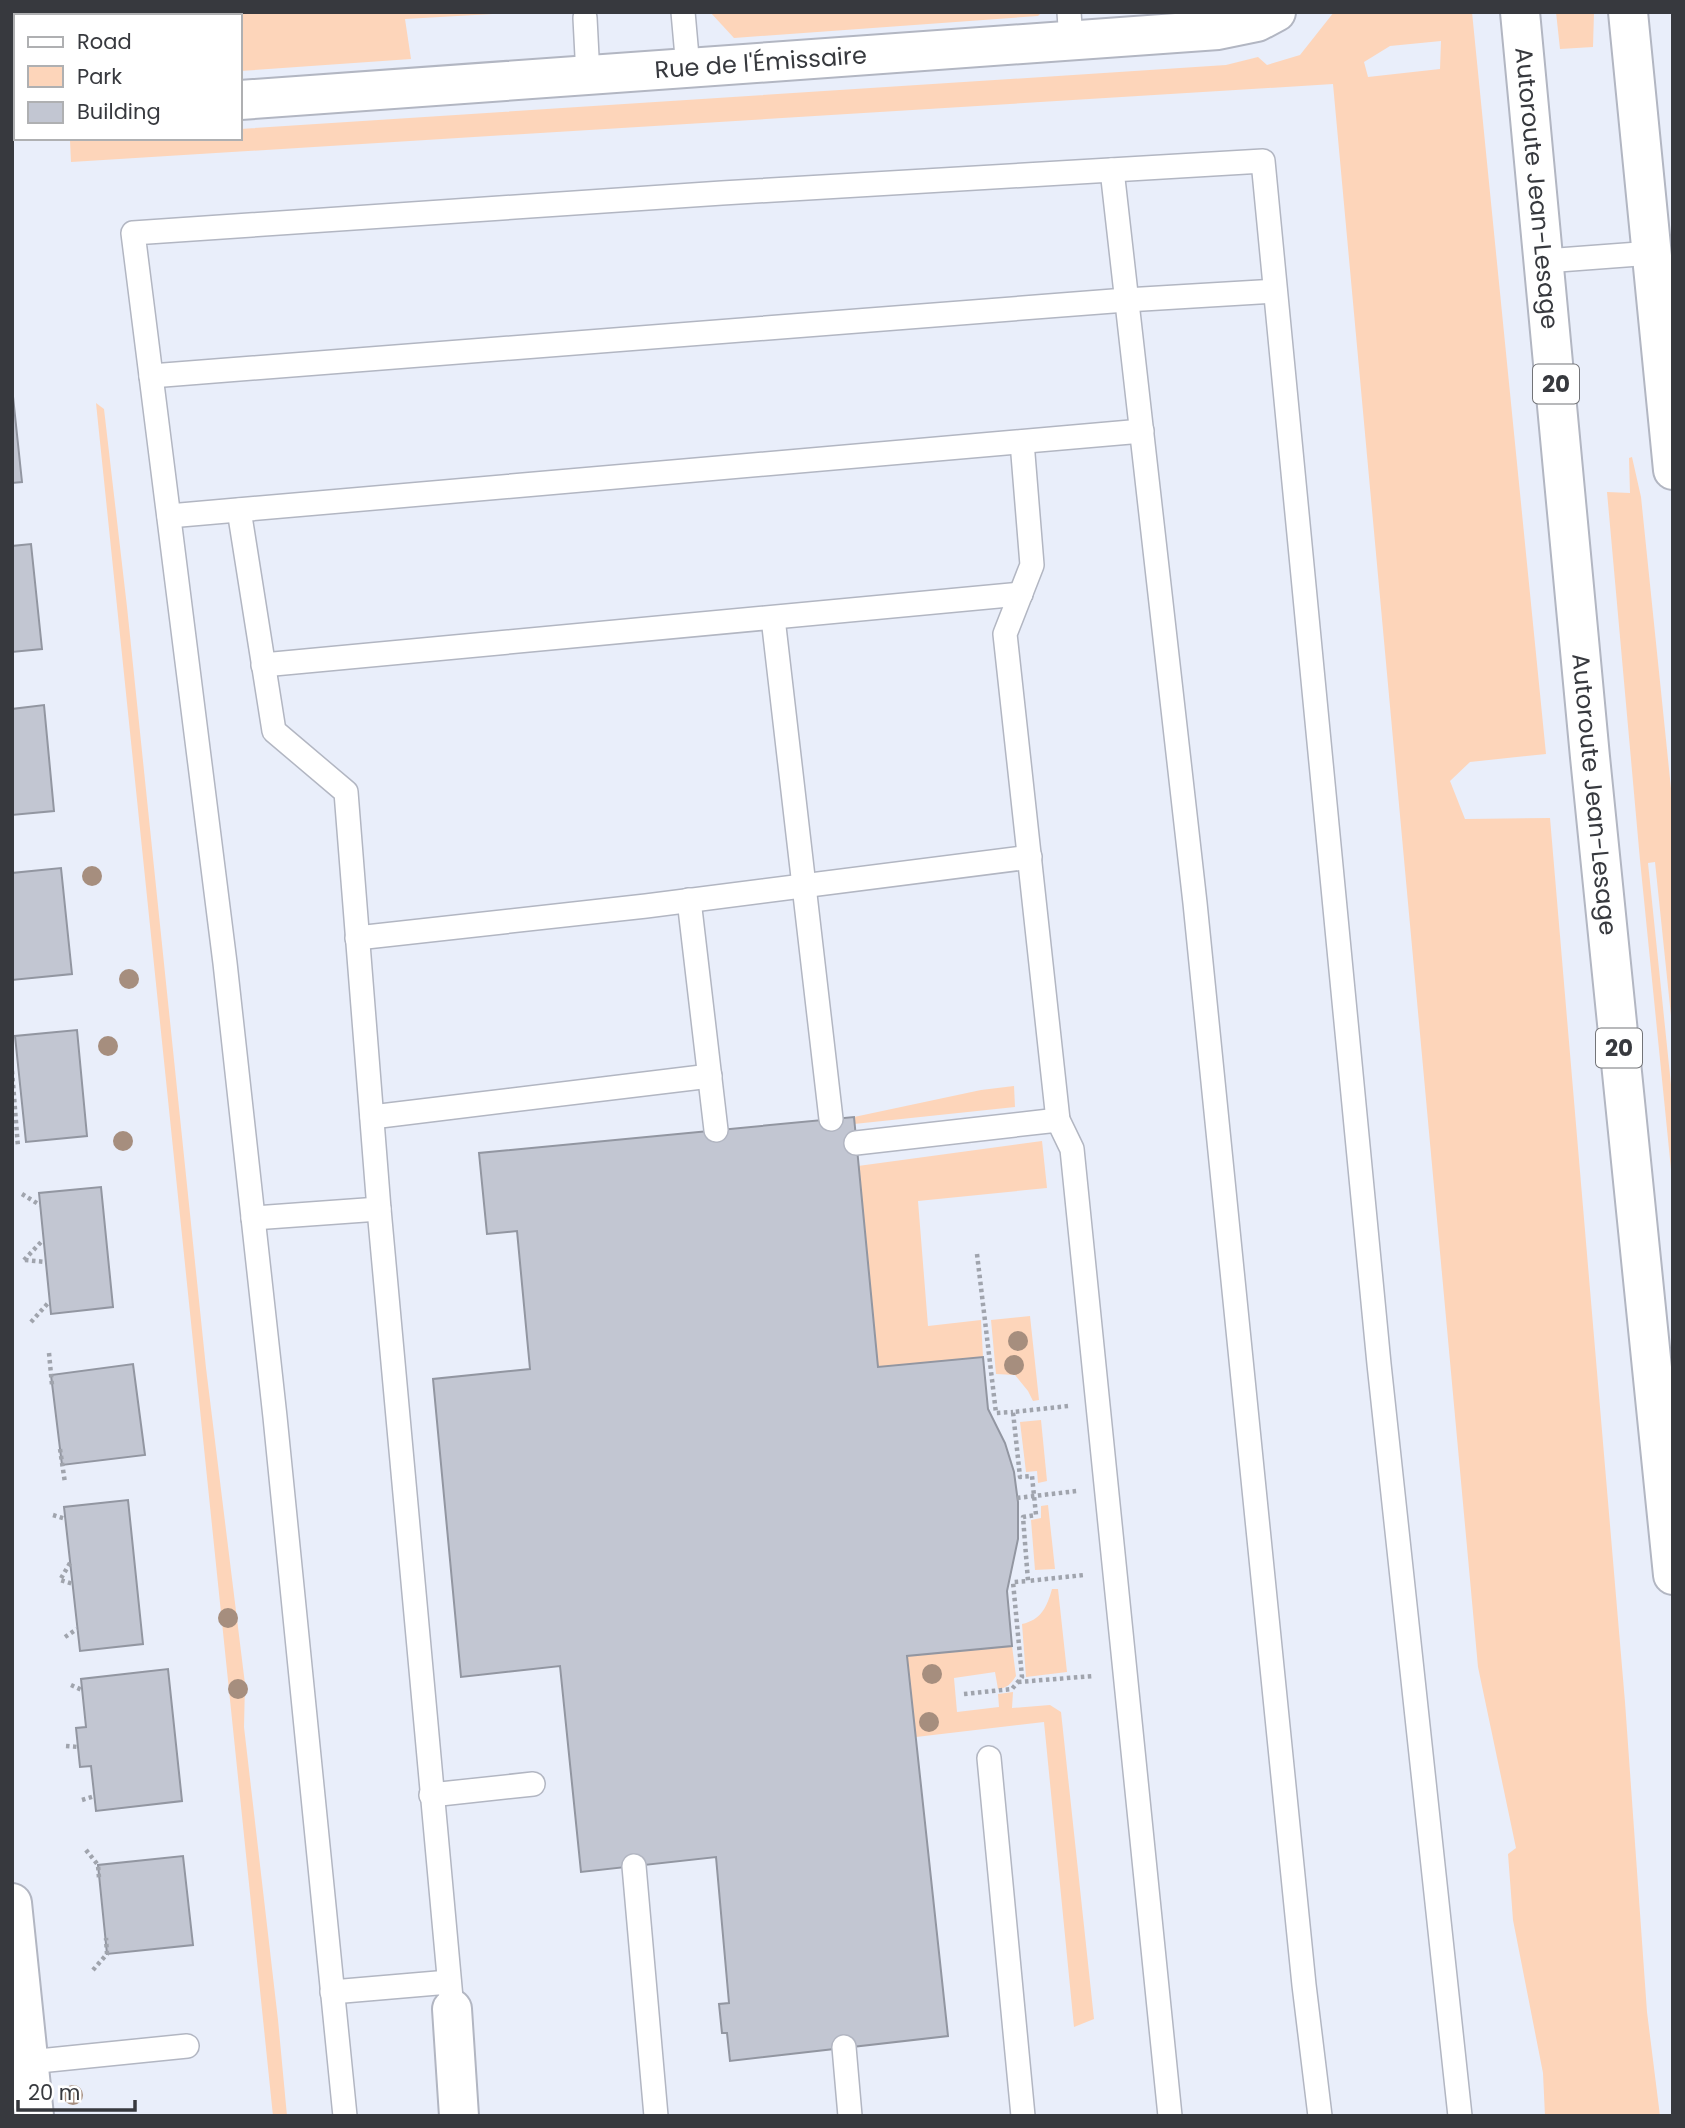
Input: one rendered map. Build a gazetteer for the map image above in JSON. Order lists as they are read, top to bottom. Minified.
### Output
{"streets":{"main road":["Rue de l'Émissaire","Autoroute Jean-Lesage","20"]},"legend":["Road","Park","Building"],"scale_bar":"20 m"}
